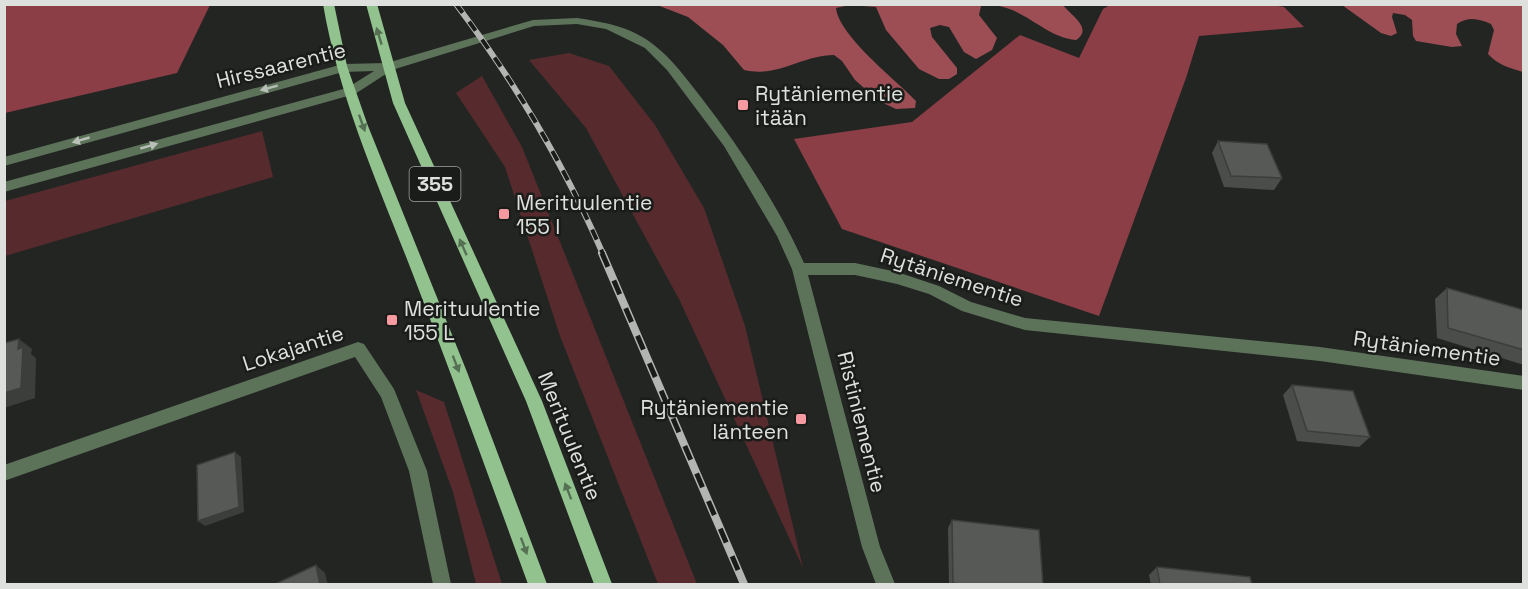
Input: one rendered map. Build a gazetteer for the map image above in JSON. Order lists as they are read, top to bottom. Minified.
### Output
{"streets":{"main road":["355","Merituulentie"],"street":["Hirssaarentie","Rytäniementie","Lokajantie","Ristiniementie"]},"crossings":[["Hirssaarentie","355"],["Hirssaarentie","Merituulentie"],["Rytäniementie","Ristiniementie"]],"places":{"transit":["Rytäniementie itään","Merituulentie 155 I","Merituulentie 155 L","Rytäniementie länteen"]}}
